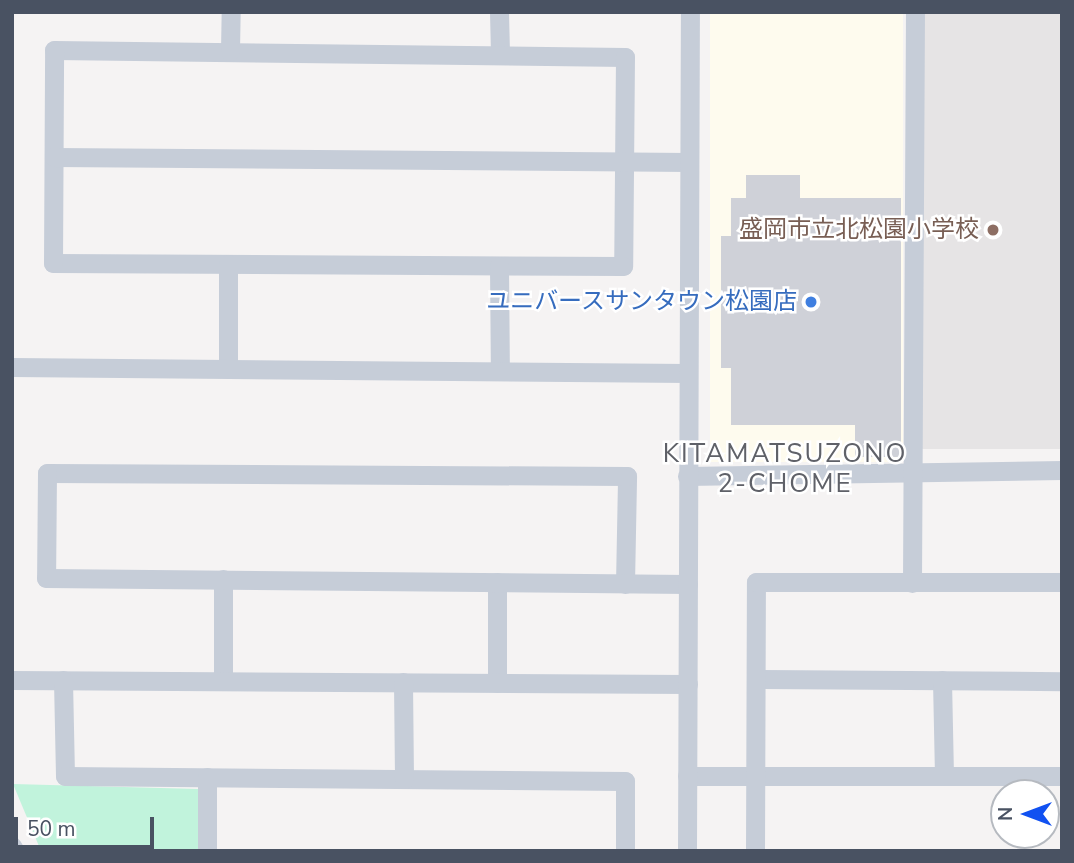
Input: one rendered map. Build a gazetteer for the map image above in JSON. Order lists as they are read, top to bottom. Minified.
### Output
{"districts":["KITAMATSUZONO 2-CHOME"],"places":["盛岡市立北松園小学校","ユニバースサンタウン松園店"],"scale_bar":"50 m","north":"left"}
